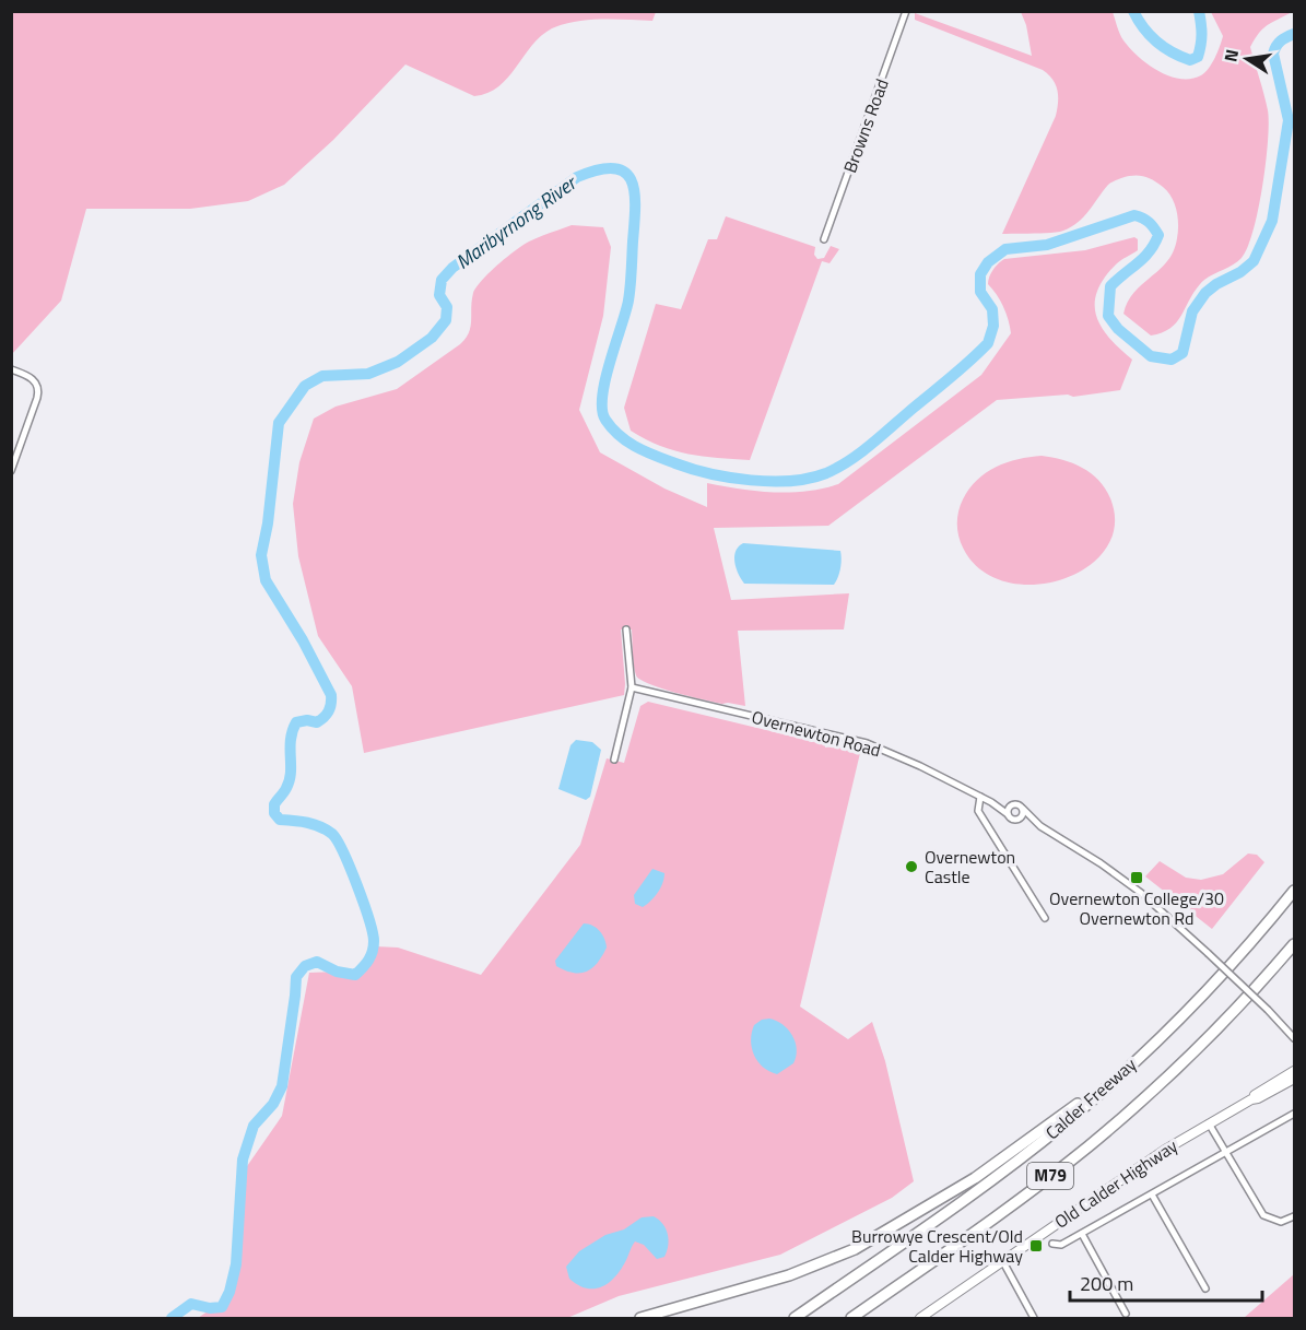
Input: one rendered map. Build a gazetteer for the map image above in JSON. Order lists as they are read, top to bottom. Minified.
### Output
{"streets":{"highway":["Calder Freeway","M79"],"main road":["Old Calder Highway"],"street":["Browns Road","Overnewton Road"]},"water":["Maribyrnong River"],"places":{"other":["Overnewton Castle"],"transit":["Overnewton College/30 Overnewton Rd","Burrowye Crescent/Old Calder Highway"]},"scale_bar":"200 m","north":"left"}
